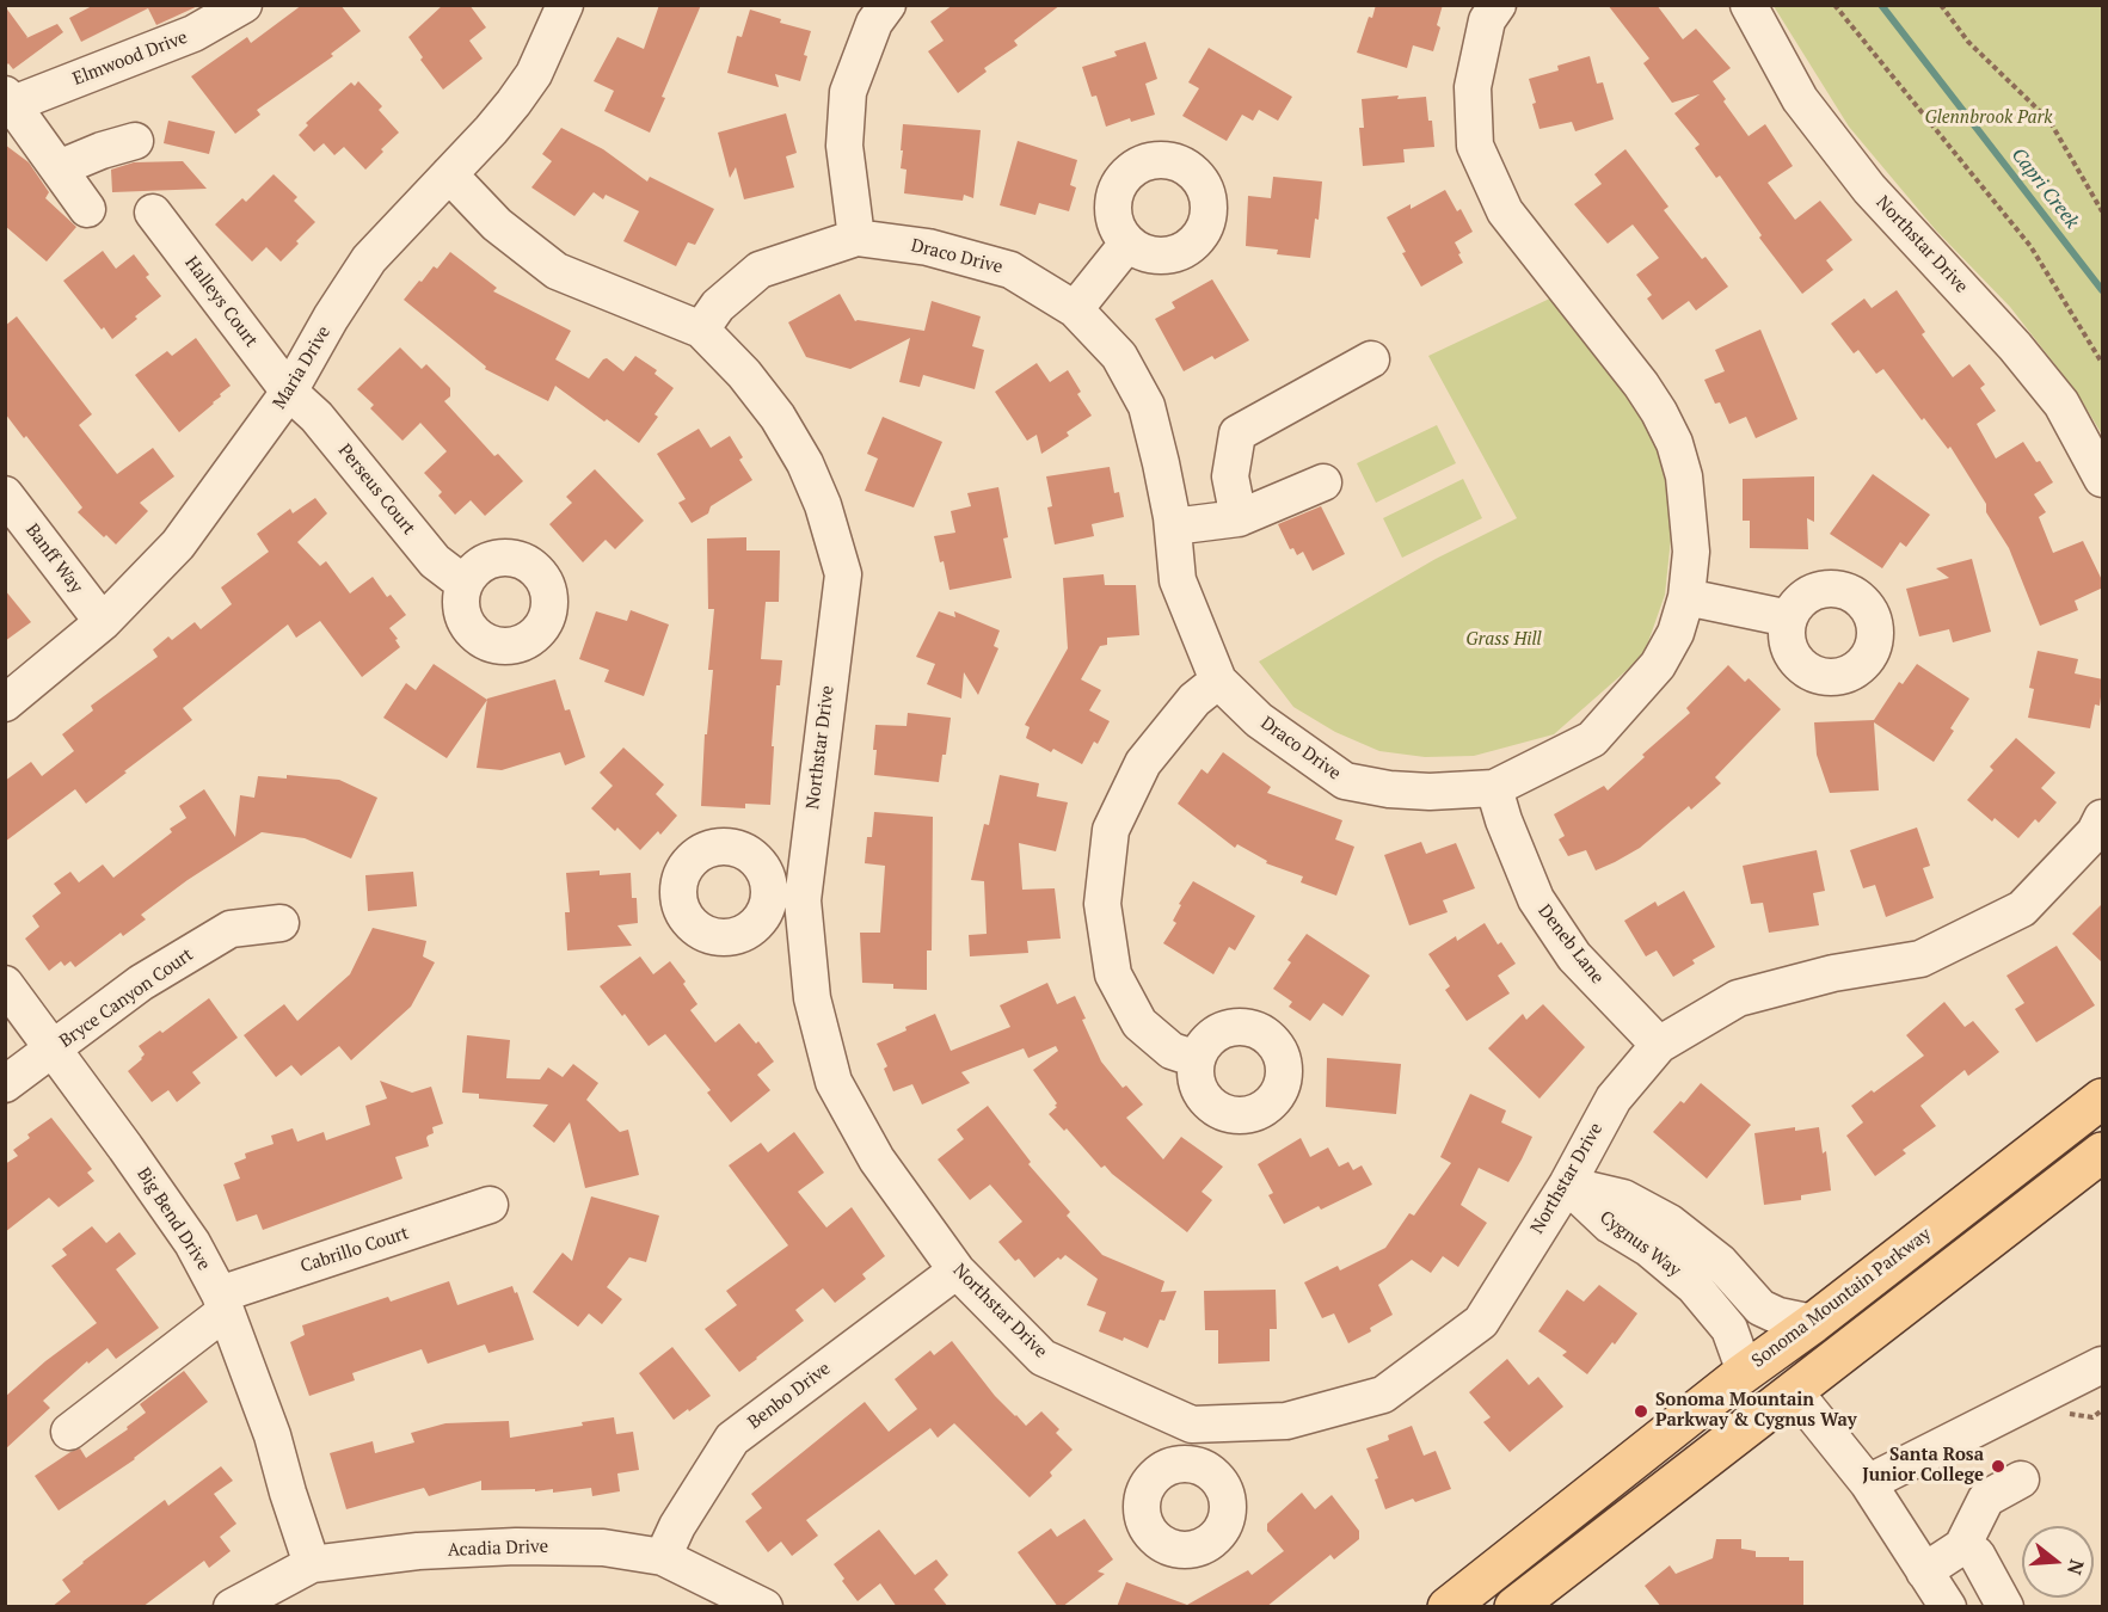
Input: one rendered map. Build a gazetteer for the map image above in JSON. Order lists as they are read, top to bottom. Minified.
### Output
{"streets":{"main road":["Sonoma Mountain Parkway"],"street":["Elmwood Drive","Northstar Drive","Draco Drive","Halleys Court","Maria Drive","Perseus Court","Banff Way","Deneb Lane","Bryce Canyon Court","Big Bend Drive","Cygnus Way","Cabrillo Court","Benbo Drive","Acadia Drive"]},"crossings":[["Northstar Drive","Draco Drive"],["Northstar Drive","Maria Drive"],["Northstar Drive","Deneb Lane"],["Northstar Drive","Cygnus Way"],["Northstar Drive","Benbo Drive"],["Draco Drive","Deneb Lane"],["Halleys Court","Maria Drive"],["Halleys Court","Perseus Court"],["Maria Drive","Perseus Court"],["Maria Drive","Banff Way"],["Bryce Canyon Court","Big Bend Drive"],["Big Bend Drive","Cabrillo Court"],["Big Bend Drive","Acadia Drive"],["Cygnus Way","Sonoma Mountain Parkway"],["Benbo Drive","Acadia Drive"]],"water":["Capri Creek"],"parks":["Glennbrook Park","Grass Hill"],"places":["Sonoma Mountain Parkway & Cygnus Way","Santa Rosa Junior College"],"north":"right"}
